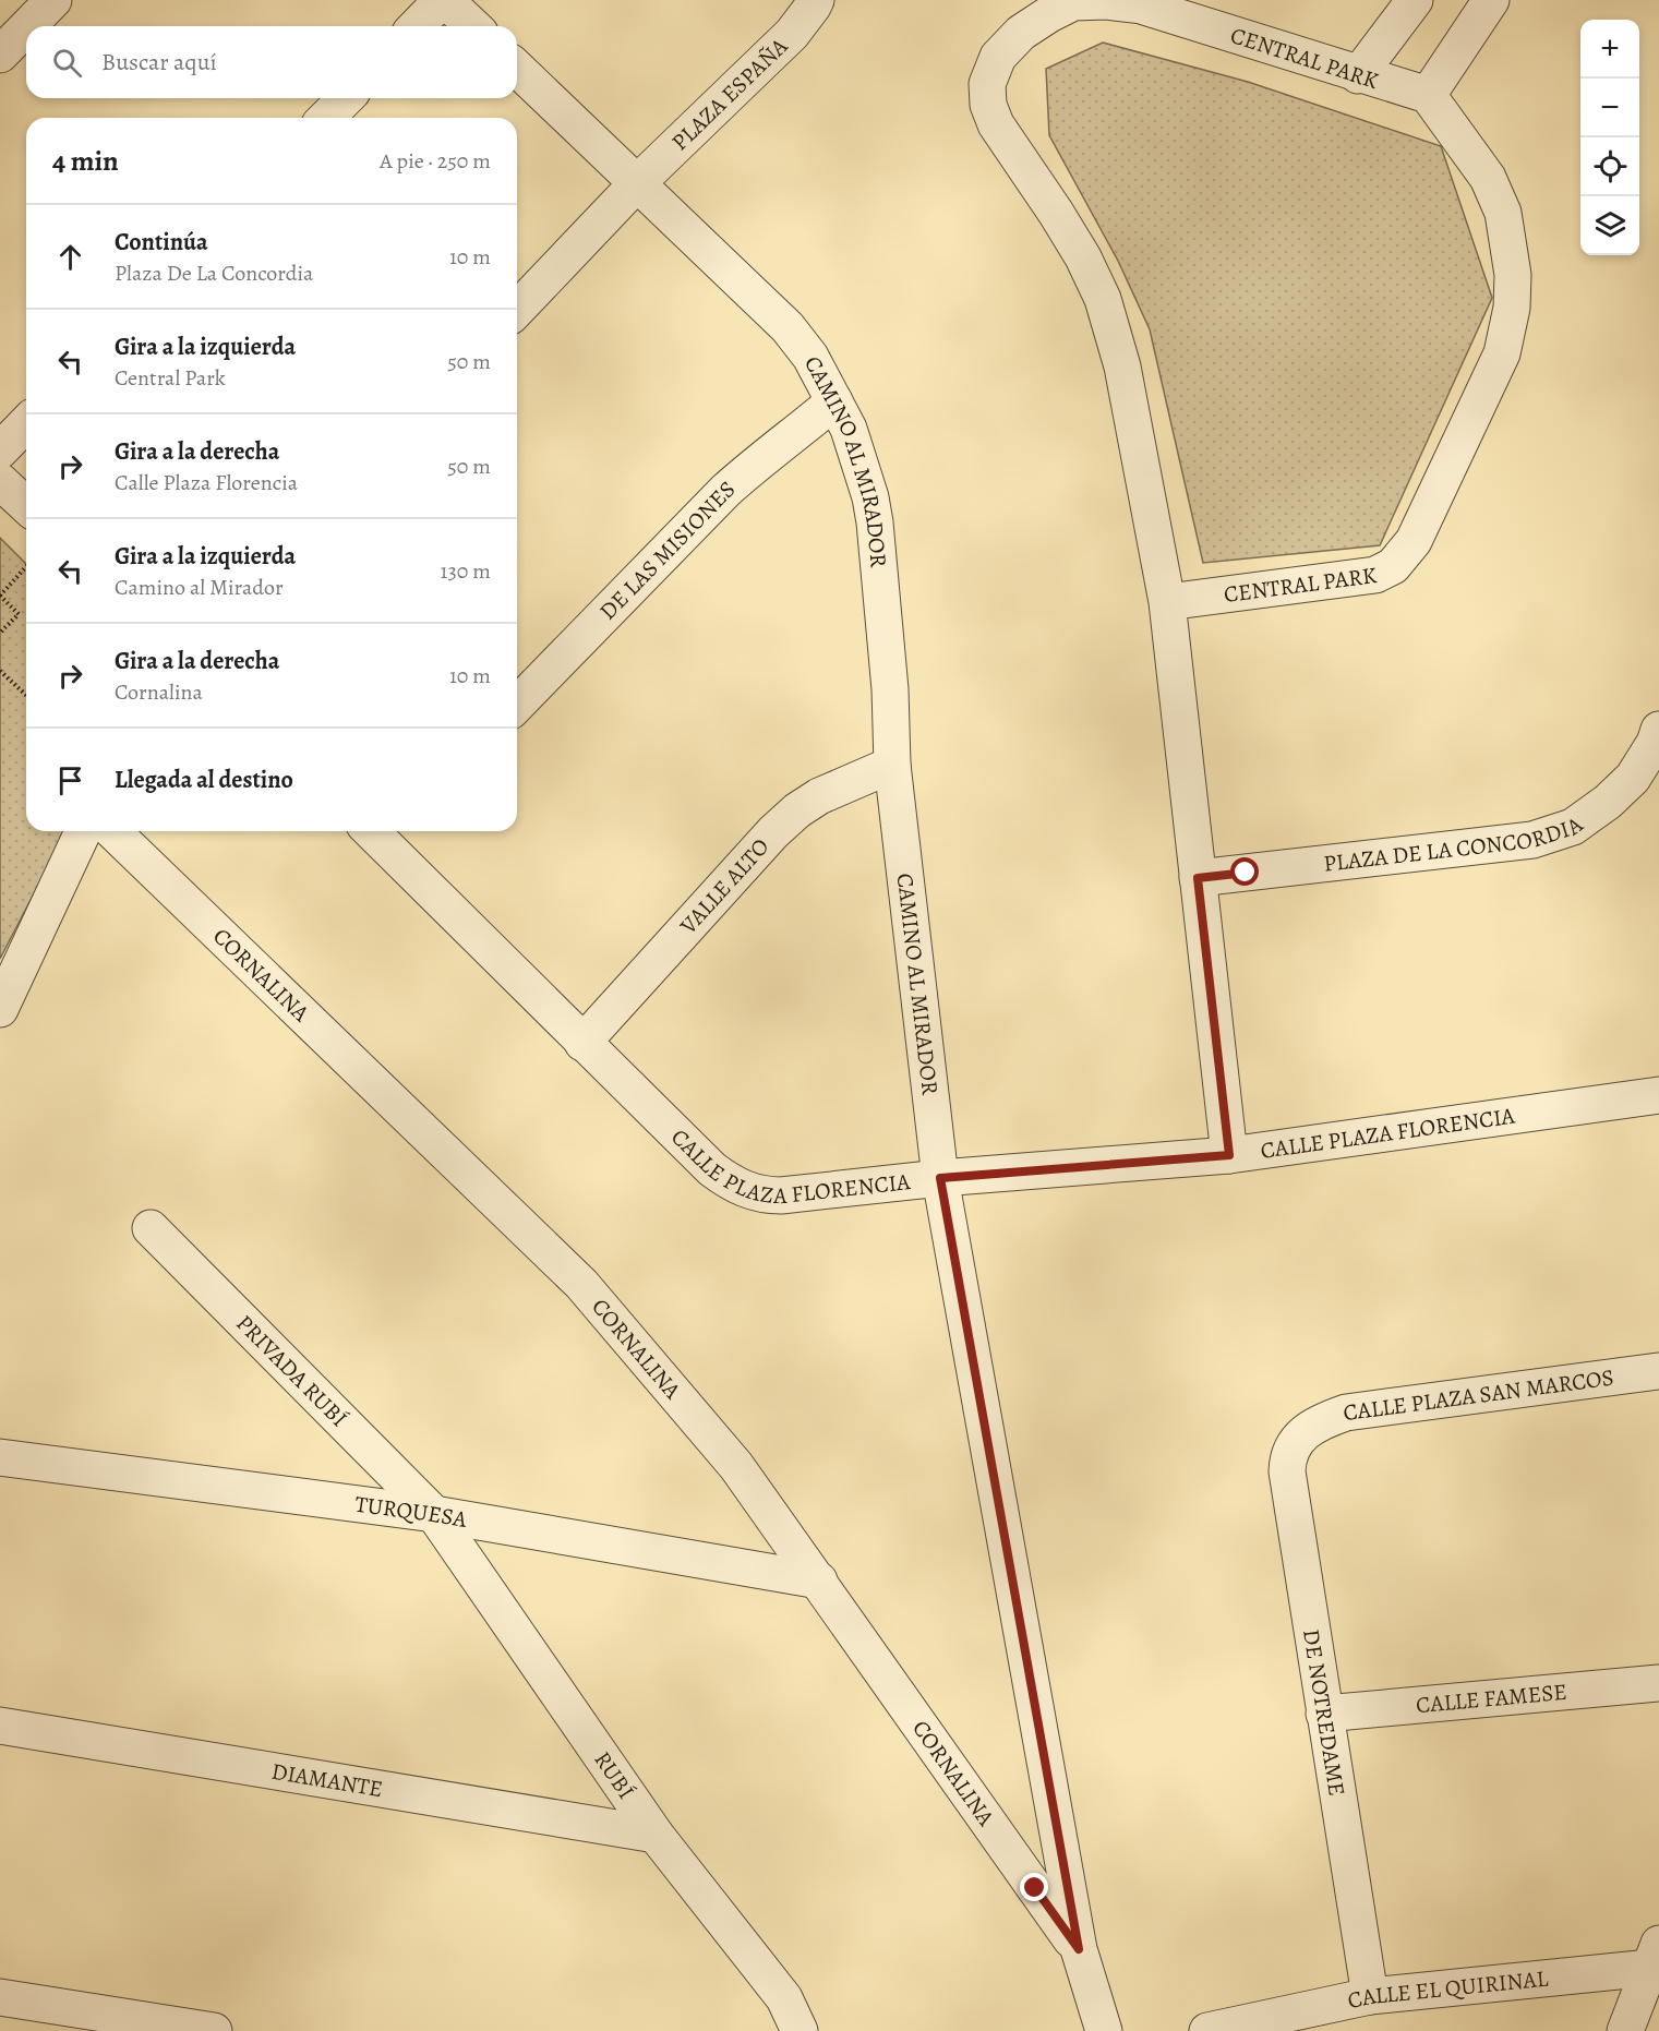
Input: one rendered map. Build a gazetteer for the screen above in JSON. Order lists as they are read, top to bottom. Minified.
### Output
{"streets":{"street":["CENTRAL PARK","PLAZA ESPAÑA","CAMINO AL MIRADOR","DE LAS MISIONES","PLAZA DE LA CONCORDIA","VALLE ALTO","CORNALINA","CALLE PLAZA FLORENCIA","PRIVADA RUBÍ","CALLE PLAZA SAN MARCOS","TURQUESA","CALLE FAMESE","DE NOTREDAME","RUBÍ","DIAMANTE","CALLE EL QUIRINAL"]},"crossings":[["CENTRAL PARK","PLAZA DE LA CONCORDIA"],["CENTRAL PARK","CALLE PLAZA FLORENCIA"],["PLAZA ESPAÑA","CAMINO AL MIRADOR"],["CAMINO AL MIRADOR","DE LAS MISIONES"],["CAMINO AL MIRADOR","VALLE ALTO"],["CAMINO AL MIRADOR","CORNALINA"],["CAMINO AL MIRADOR","CALLE PLAZA FLORENCIA"],["VALLE ALTO","CALLE PLAZA FLORENCIA"],["CORNALINA","TURQUESA"],["PRIVADA RUBÍ","TURQUESA"],["PRIVADA RUBÍ","RUBÍ"],["CALLE PLAZA SAN MARCOS","DE NOTREDAME"],["TURQUESA","RUBÍ"],["CALLE FAMESE","DE NOTREDAME"],["DE NOTREDAME","CALLE EL QUIRINAL"],["RUBÍ","DIAMANTE"]],"page":{"map_buttons":["+","−"],"search":"Buscar aquí","heading":["4 min","A pie · 250 m"],"list":[["Continúa","Plaza De La Concordia","10 m"],["Gira a la izquierda","Central Park","50 m"],["Gira a la derecha","Calle Plaza Florencia","50 m"],["Gira a la izquierda","Camino al Mirador","130 m"],["Gira a la derecha","Cornalina","10 m"],"Llegada al destino"]}}
